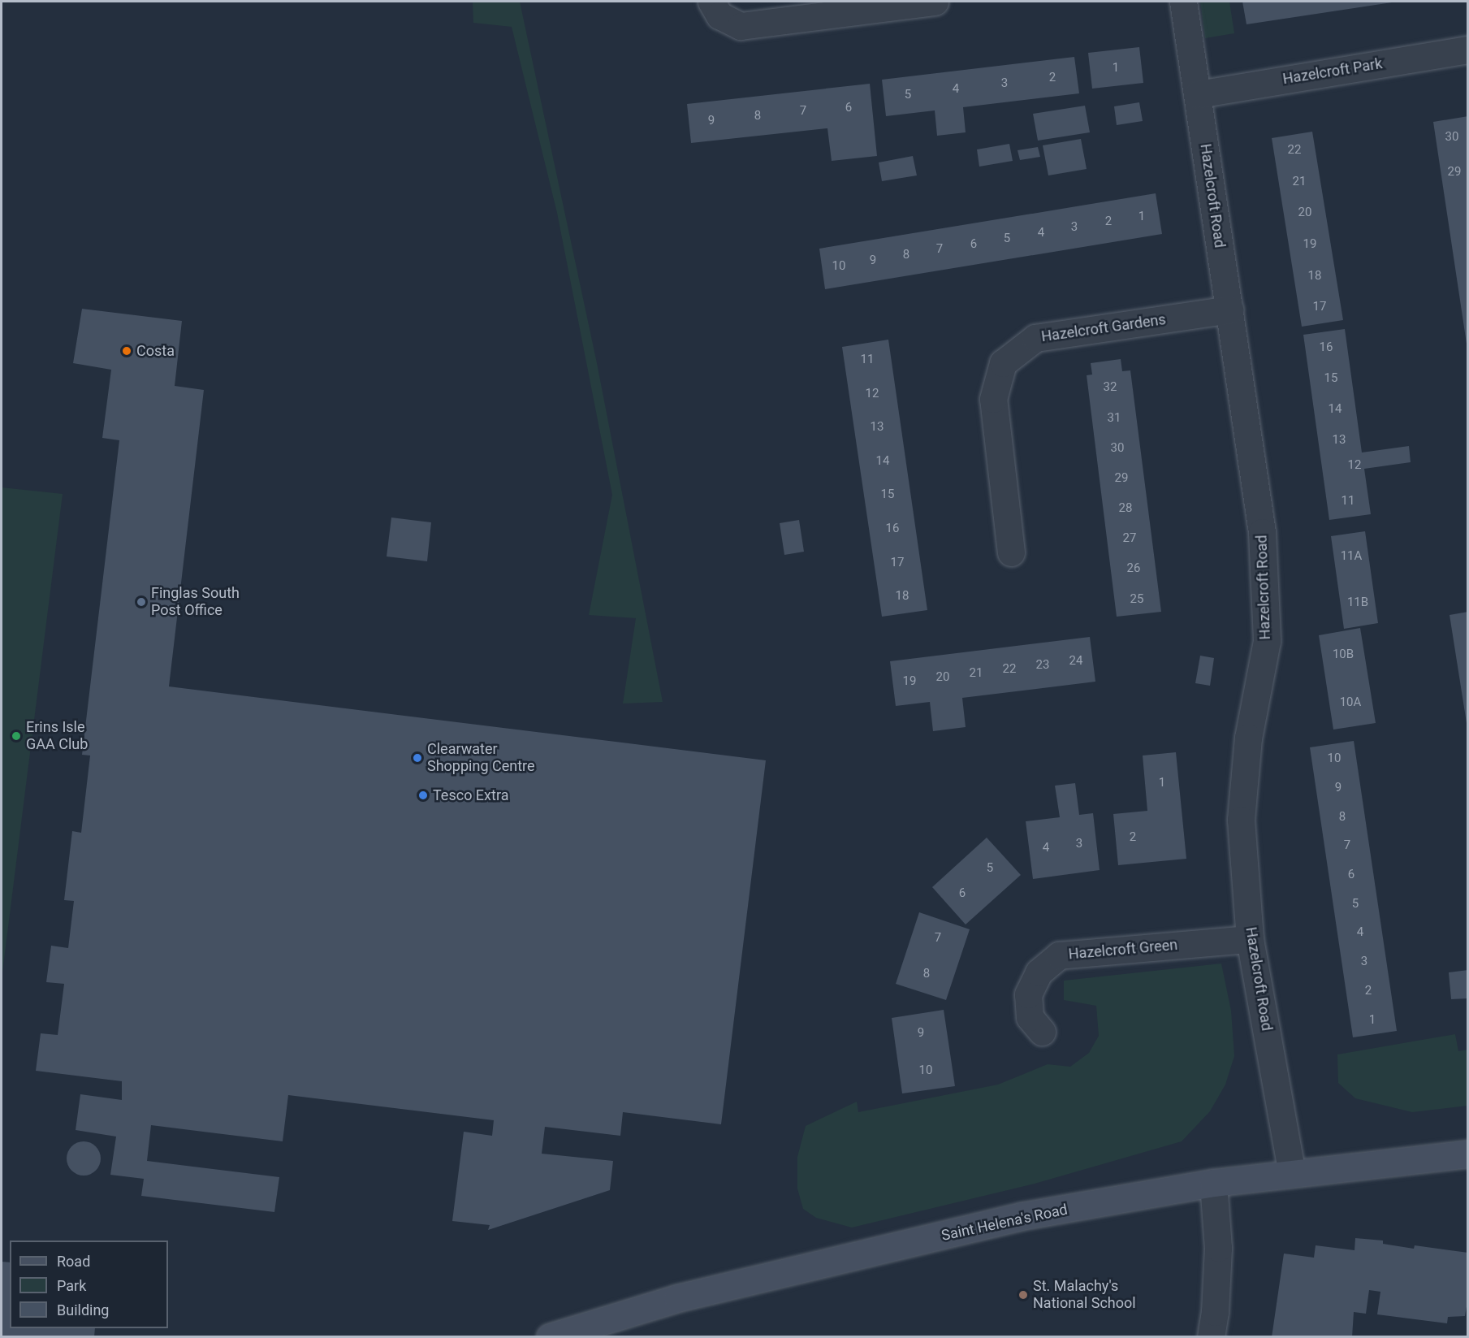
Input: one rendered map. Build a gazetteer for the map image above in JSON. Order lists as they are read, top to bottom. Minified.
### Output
{"streets":{"street":["Hazelcroft Park","Hazelcroft Road","Hazelcroft Gardens","Hazelcroft Green","Saint Helena's Road"]},"crossings":[["Hazelcroft Park","Hazelcroft Road"],["Hazelcroft Road","Hazelcroft Gardens"],["Hazelcroft Road","Hazelcroft Green"],["Hazelcroft Road","Saint Helena's Road"]],"places":["Costa","Finglas South Post Office","Erins Isle GAA Club","Clearwater Shopping Centre","Tesco Extra","St. Malachy's National School"],"house_numbers":["1","2","3","4","5","6","7","8","9","30","22","29","21","20","1","2","3","4","5","6","19","7","8","9","10","18","17","16","11","15","32","12","14","31","13","13","30","14","12","29","15","11","28","16","27","11A","17","26","18","25","11B","10B","24","23","22","21","20","19","10A","10","1","9","8","2","3","7","4","5","6","6","5","4","7","3","8","2","1","9","10"],"legend":["Road","Park","Building"]}
